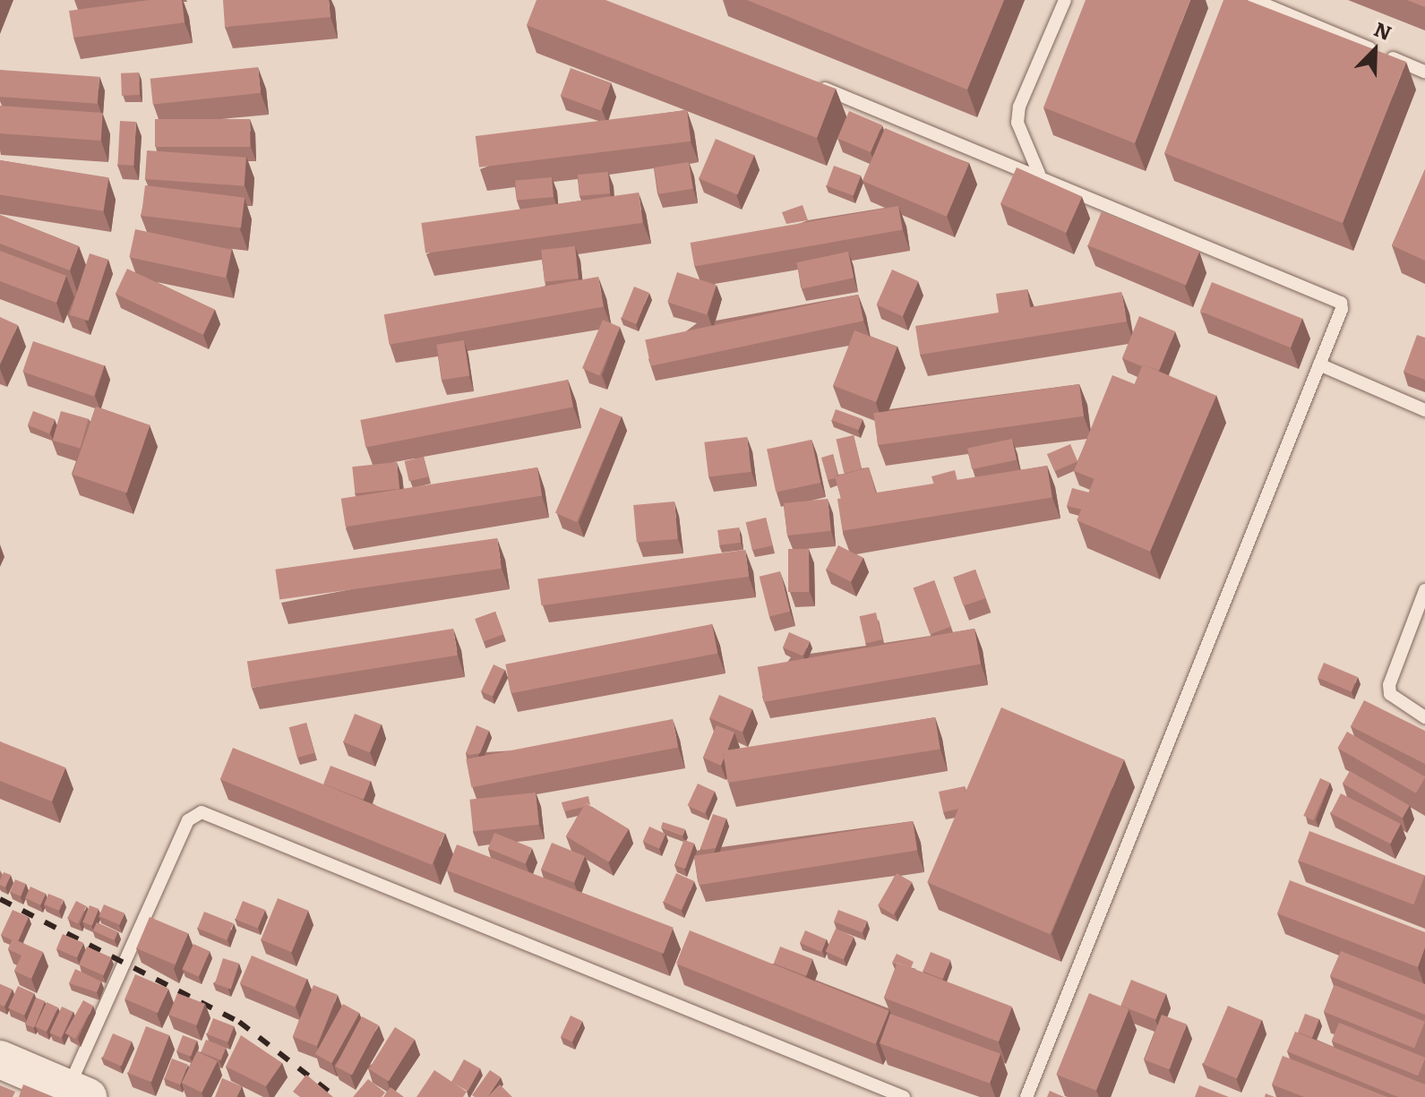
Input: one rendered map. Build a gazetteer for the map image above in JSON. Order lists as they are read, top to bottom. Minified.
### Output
{"north":"top right"}
